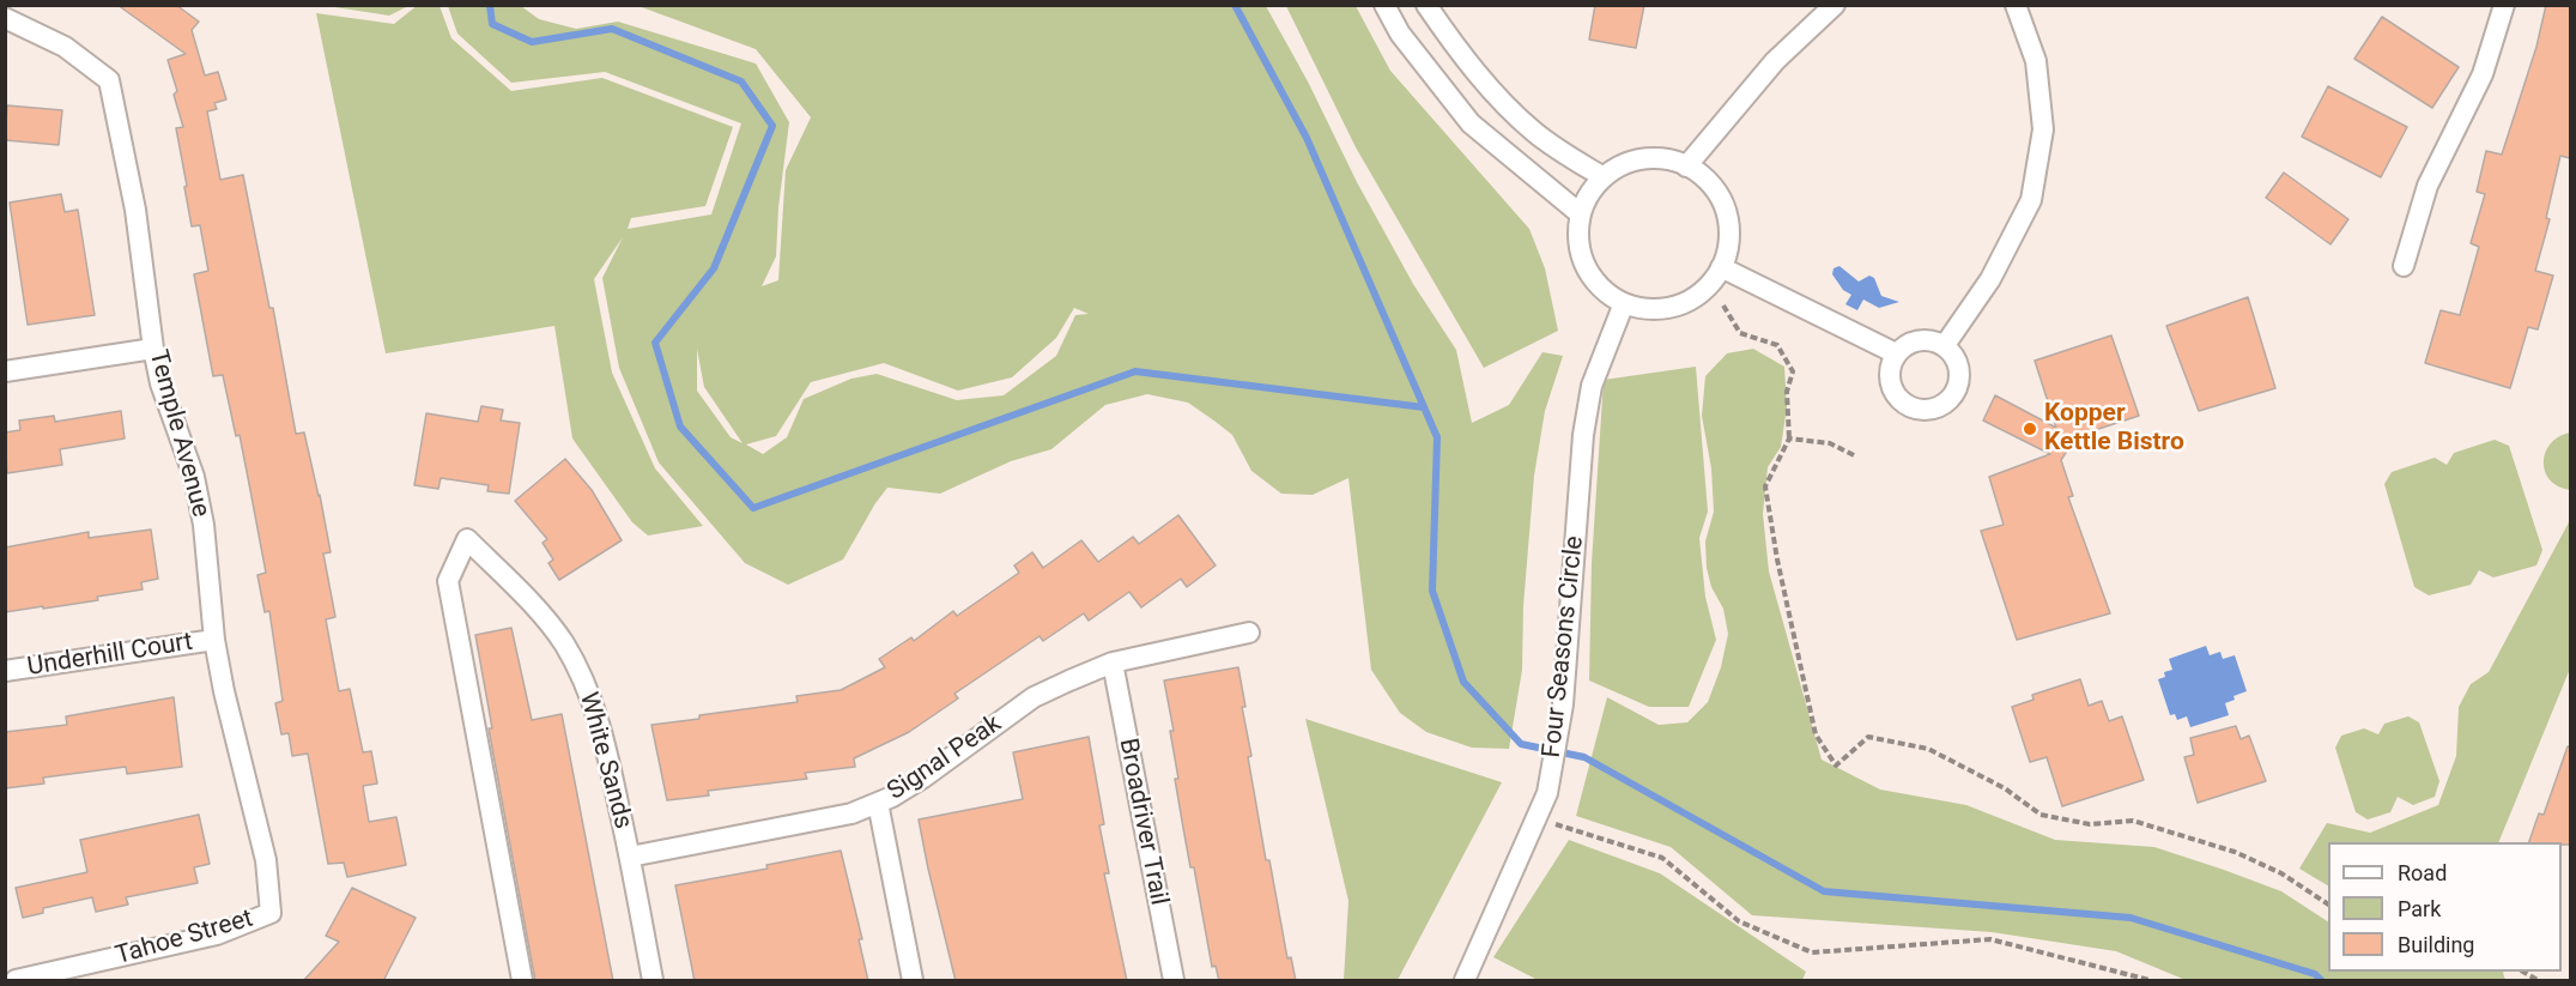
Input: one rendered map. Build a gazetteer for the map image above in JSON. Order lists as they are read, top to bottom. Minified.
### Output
{"streets":{"street":["Temple Avenue","Four Seasons Circle","Underhill Court","Signal Peak","White Sands","Broadriver Trail","Tahoe Street"]},"crossings":[["Temple Avenue","Underhill Court"],["Temple Avenue","Tahoe Street"],["Signal Peak","White Sands"],["Signal Peak","Broadriver Trail"]],"places":["Kopper Kettle Bistro"],"legend":["Road","Park","Building"]}
